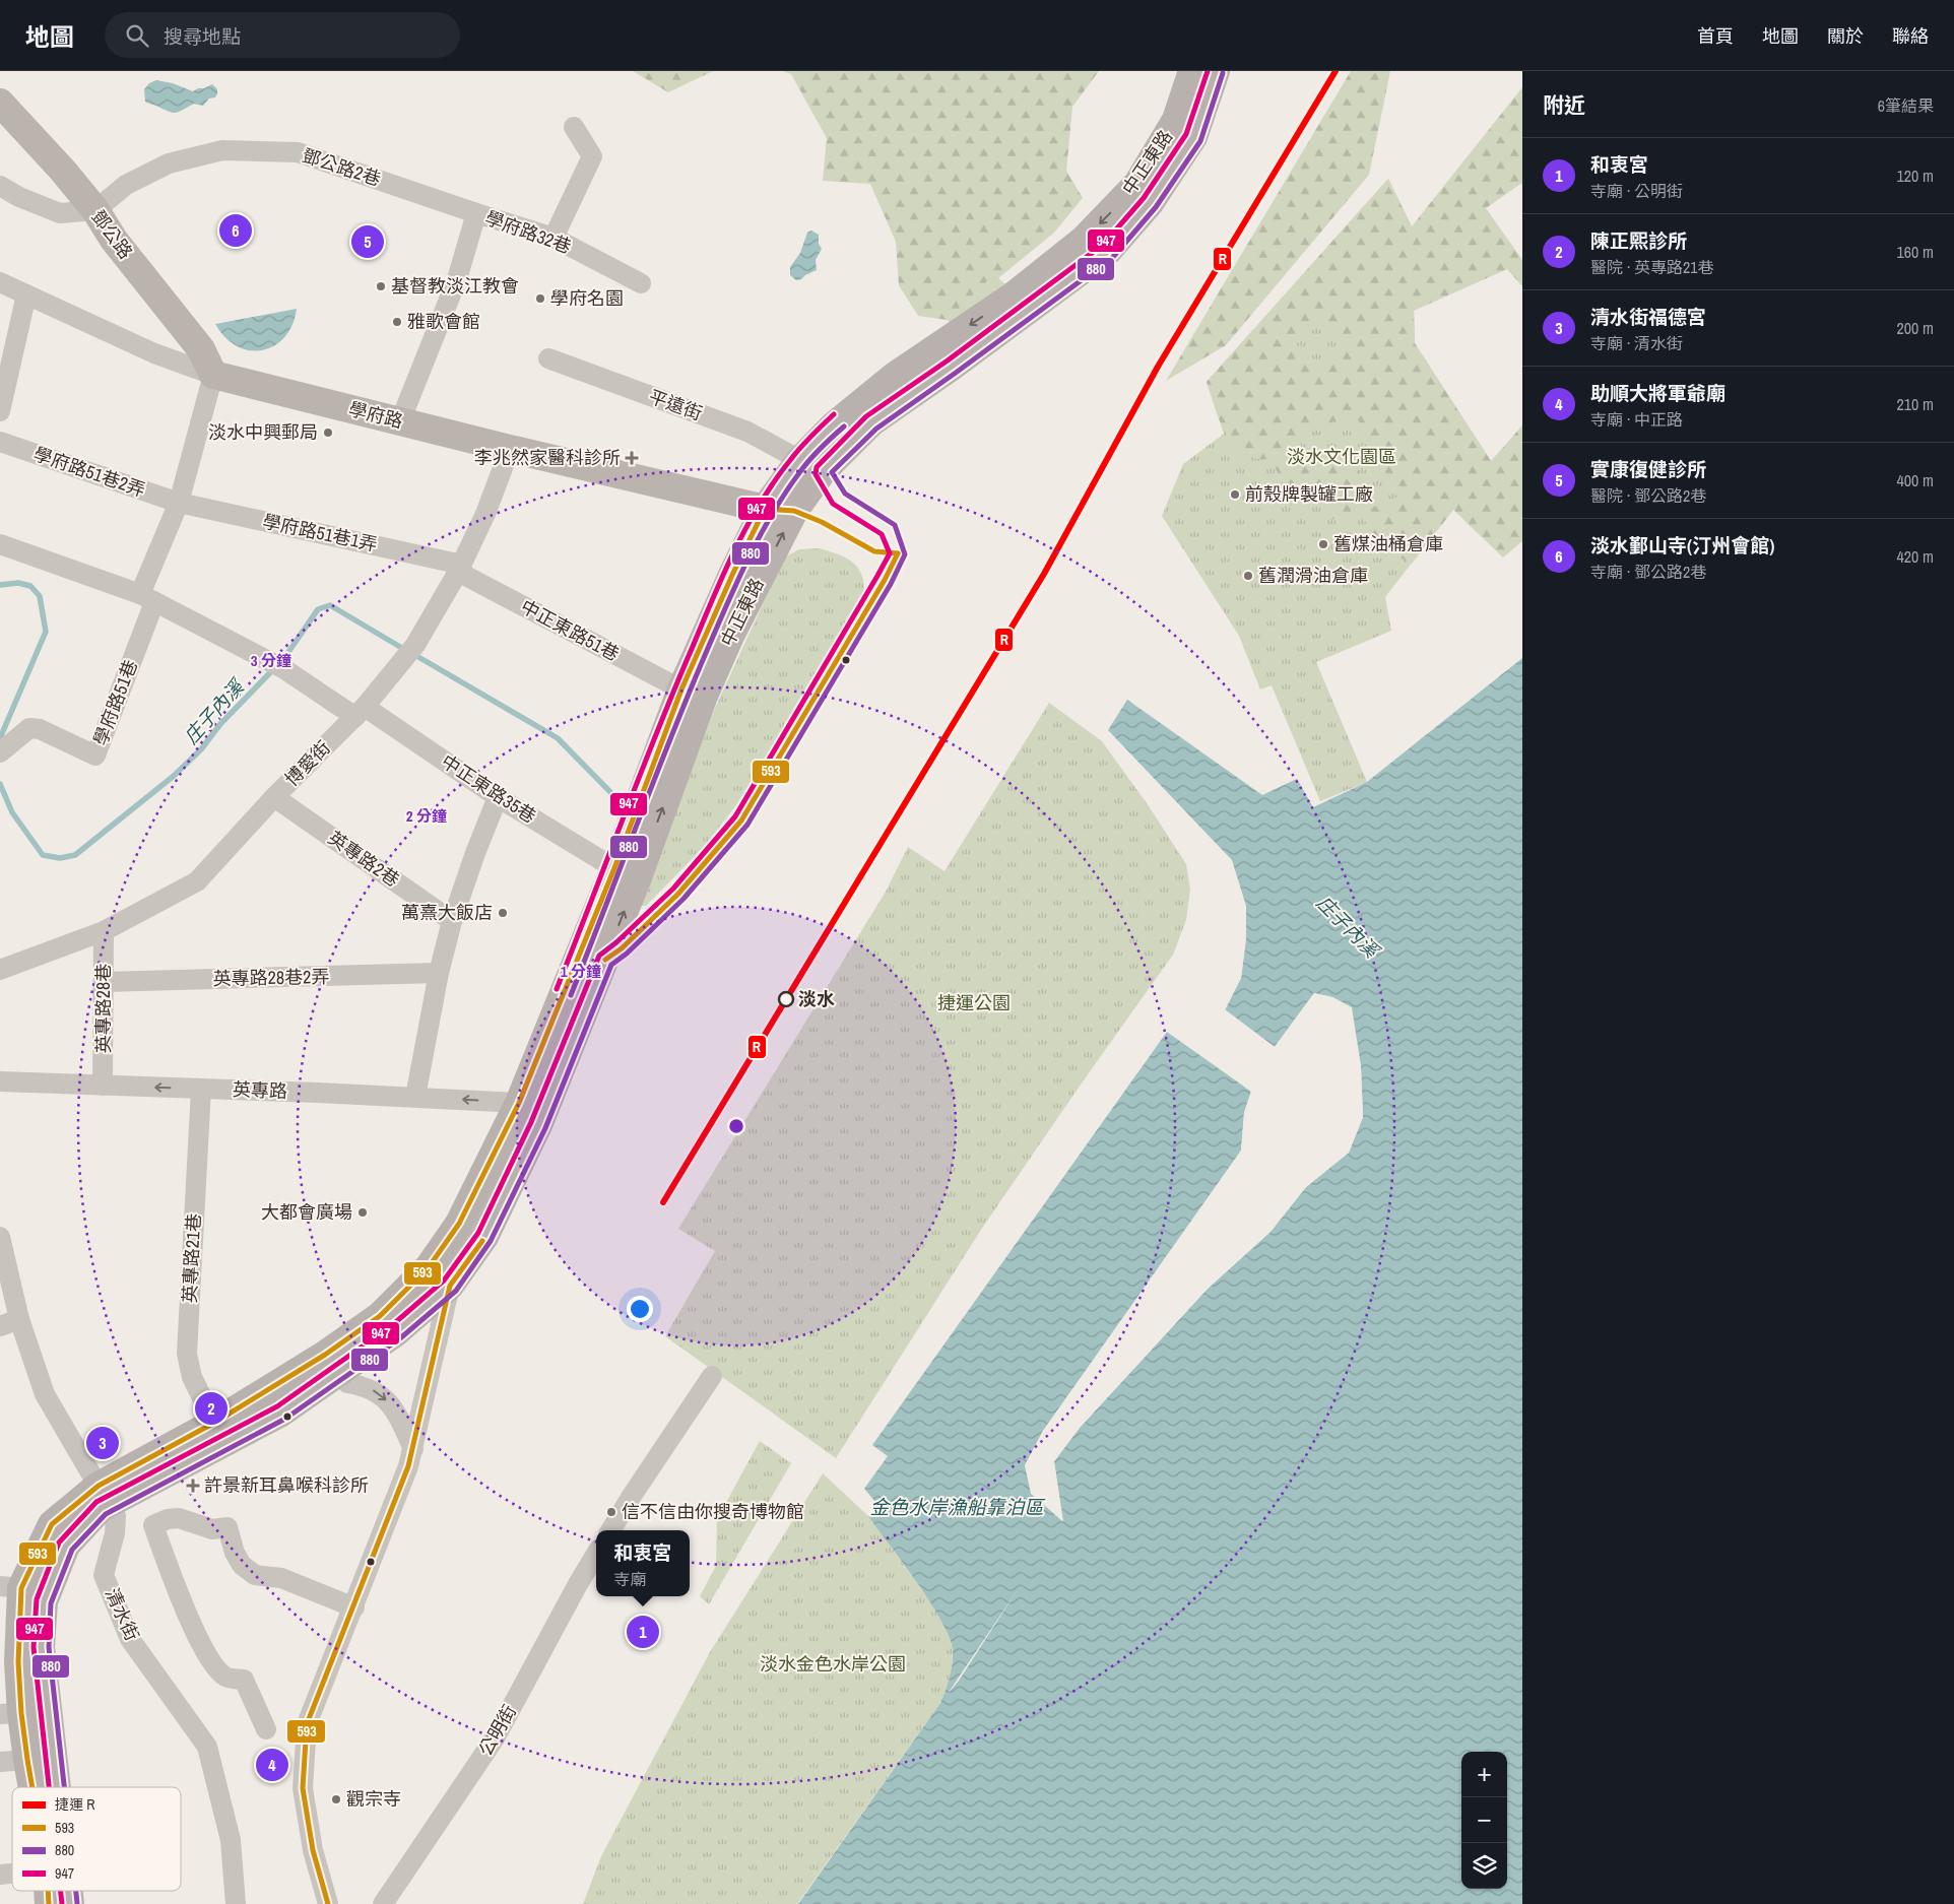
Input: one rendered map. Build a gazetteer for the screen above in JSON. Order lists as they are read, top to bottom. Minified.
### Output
{"streets":{"main road":["中正東路"],"street":["鄧公路2巷","學府路32巷","鄧公路","平遠街","學府路","學府路51巷2弄","學府路51巷1弄","中正東路51巷","學府路51巷","博愛街","中正東路35巷","英專路2巷","英專路28巷2弄","英專路28巷","英專路","英專路21巷","清水街","公明街"]},"crossings":[["中正東路","平遠街"],["中正東路","學府路"],["中正東路","中正東路51巷"],["中正東路","中正東路35巷"],["中正東路","英專路"],["中正東路","英專路21巷"],["中正東路","清水街"],["鄧公路2巷","學府路32巷"],["鄧公路2巷","鄧公路"],["學府路32巷","學府路"],["鄧公路","學府路"],["鄧公路","學府路51巷"],["學府路","學府路51巷"],["學府路","博愛街"],["學府路51巷2弄","學府路51巷1弄"],["學府路51巷2弄","學府路51巷"],["學府路51巷1弄","中正東路51巷"],["學府路51巷1弄","學府路51巷"],["學府路51巷1弄","博愛街"],["中正東路51巷","博愛街"],["學府路51巷","中正東路35巷"],["博愛街","中正東路35巷"],["博愛街","英專路2巷"],["博愛街","英專路28巷"],["英專路28巷2弄","英專路28巷"],["英專路28巷","英專路"],["英專路","英專路21巷"]],"one_way":["英專路"],"water":["庄子內溪","金色水岸漁船靠泊區"],"parks":["淡水文化園區","捷運公園","淡水金色水岸公園"],"places":{"other":["基督教淡江教會","學府名園","雅歌會館","淡水中興郵局","前殼牌製罐工廠","舊煤油桶倉庫","舊潤滑油倉庫","萬熹大飯店","淡水","大都會廣場","信不信由你搜奇博物館","觀宗寺"],"health":["李兆然家醫科診所","許景新耳鼻喉科診所"]},"lines":["metro line R","transit line 947","transit line 880","transit line 593"],"legend":["捷運 R","593","880","947"],"page":{"header":"地圖","search":"搜尋地點","nav":["首頁","地圖","關於","聯絡"],"heading":["附近","6筆結果"],"list":[{"mark":"1","name":"和衷宮","note":"寺廟 · 公明街","value":"120 m"},{"mark":"2","name":"陳正煕診所","note":"醫院 · 英專路21巷","value":"160 m"},{"mark":"3","name":"清水街福德宮","note":"寺廟 · 清水街","value":"200 m"},{"mark":"4","name":"助順大將軍爺廟","note":"寺廟 · 中正路","value":"210 m"},{"mark":"5","name":"實康復健診所","note":"醫院 · 鄧公路2巷","value":"400 m"},{"mark":"6","name":"淡水鄞山寺(汀州會館)","note":"寺廟 · 鄧公路2巷","value":"420 m"}],"pins":["6","5","2","3","1","4"],"popup":["和衷宮","寺廟"],"map_buttons":["+","−"]},"rings":["3 分鐘","2 分鐘","1 分鐘"]}
